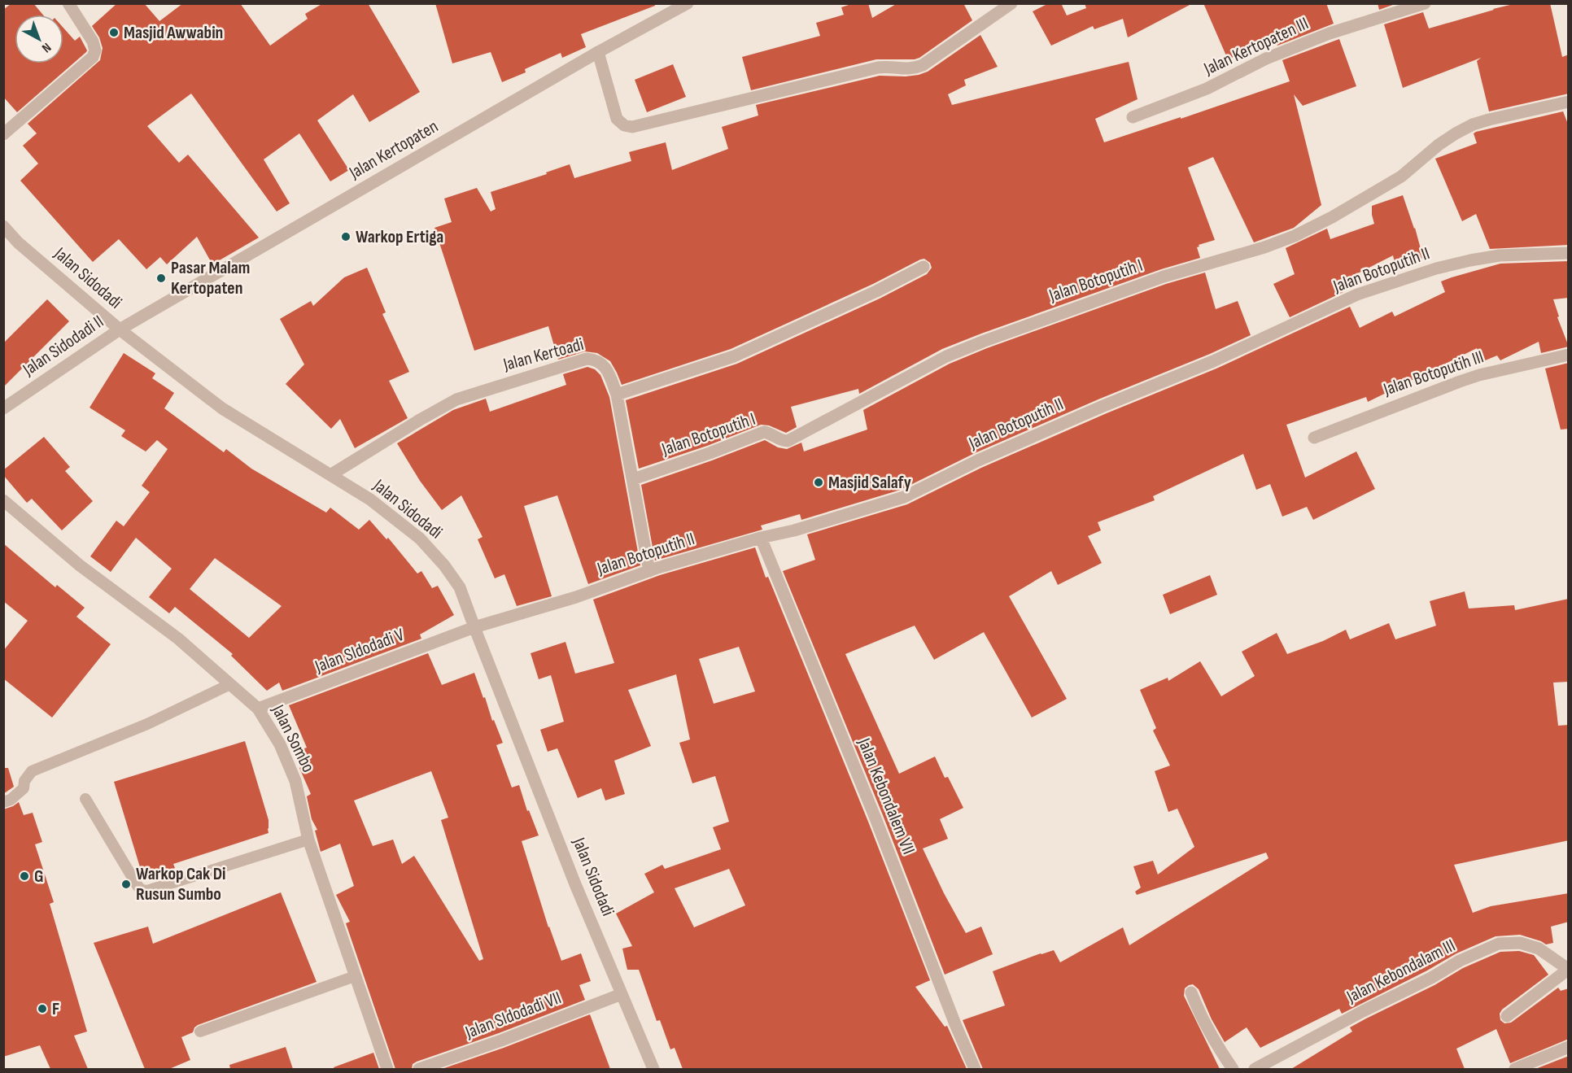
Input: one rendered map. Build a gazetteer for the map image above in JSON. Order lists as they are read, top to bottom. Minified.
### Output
{"streets":{"street":["Jalan Kertopaten III","Jalan Kertopaten","Jalan Botoputih II","Jalan Sidodadi","Jalan Botoputih I","Jalan Sidodadi II","Jalan Kertoadi","Jalan Botoputih III","Jalan SIdodadi V","Jalan Sombo","Jalan Kebondalem VII","Jalan Kebondalam III","Jalan SIdodadi VII"]},"crossings":[["Jalan Kertopaten","Jalan Sidodadi"],["Jalan Kertopaten","Jalan Sidodadi II"],["Jalan Botoputih II","Jalan Sidodadi"],["Jalan Botoputih II","Jalan Kertoadi"],["Jalan Botoputih II","Jalan SIdodadi V"],["Jalan Botoputih II","Jalan Kebondalem VII"],["Jalan Sidodadi","Jalan Sidodadi II"],["Jalan Sidodadi","Jalan Kertoadi"],["Jalan Sidodadi","Jalan SIdodadi V"],["Jalan Sidodadi","Jalan SIdodadi VII"],["Jalan Botoputih I","Jalan Kertoadi"],["Jalan SIdodadi V","Jalan Sombo"]],"places":["Masjid Awwabin","Warkop Ertiga","Pasar Malam Kertopaten","Masjid Salafy","G","Warkop Cak Di Rusun Sumbo","F"],"north":"bottom right"}
